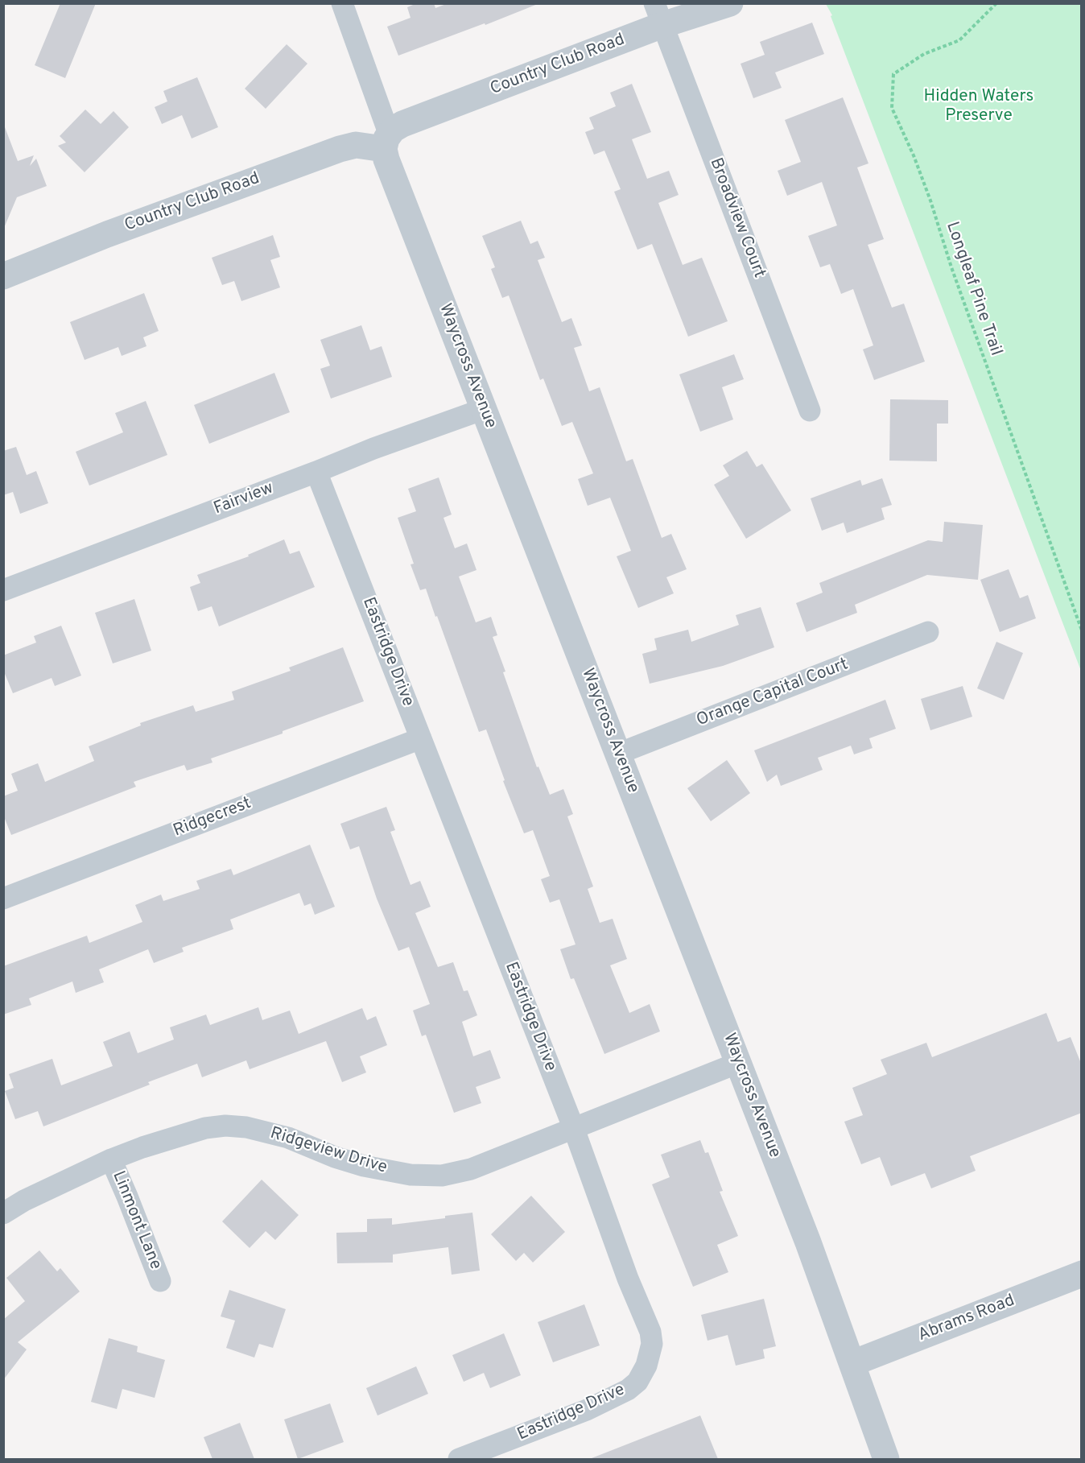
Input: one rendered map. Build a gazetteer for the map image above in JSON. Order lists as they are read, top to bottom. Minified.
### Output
{"streets":{"street":["Country Club Road","Broadview Court","Waycross Avenue","Fairview","Eastridge Drive","Orange Capital Court","Ridgecrest","Ridgeview Drive","Linmont Lane","Abrams Road"],"path":["Longleaf Pine Trail"]},"crossings":[["Country Club Road","Broadview Court"],["Country Club Road","Waycross Avenue"],["Waycross Avenue","Fairview"],["Waycross Avenue","Orange Capital Court"],["Waycross Avenue","Ridgeview Drive"],["Waycross Avenue","Abrams Road"],["Fairview","Eastridge Drive"],["Eastridge Drive","Ridgecrest"],["Eastridge Drive","Ridgeview Drive"],["Ridgeview Drive","Linmont Lane"]],"parks":["Hidden Waters Preserve"]}
